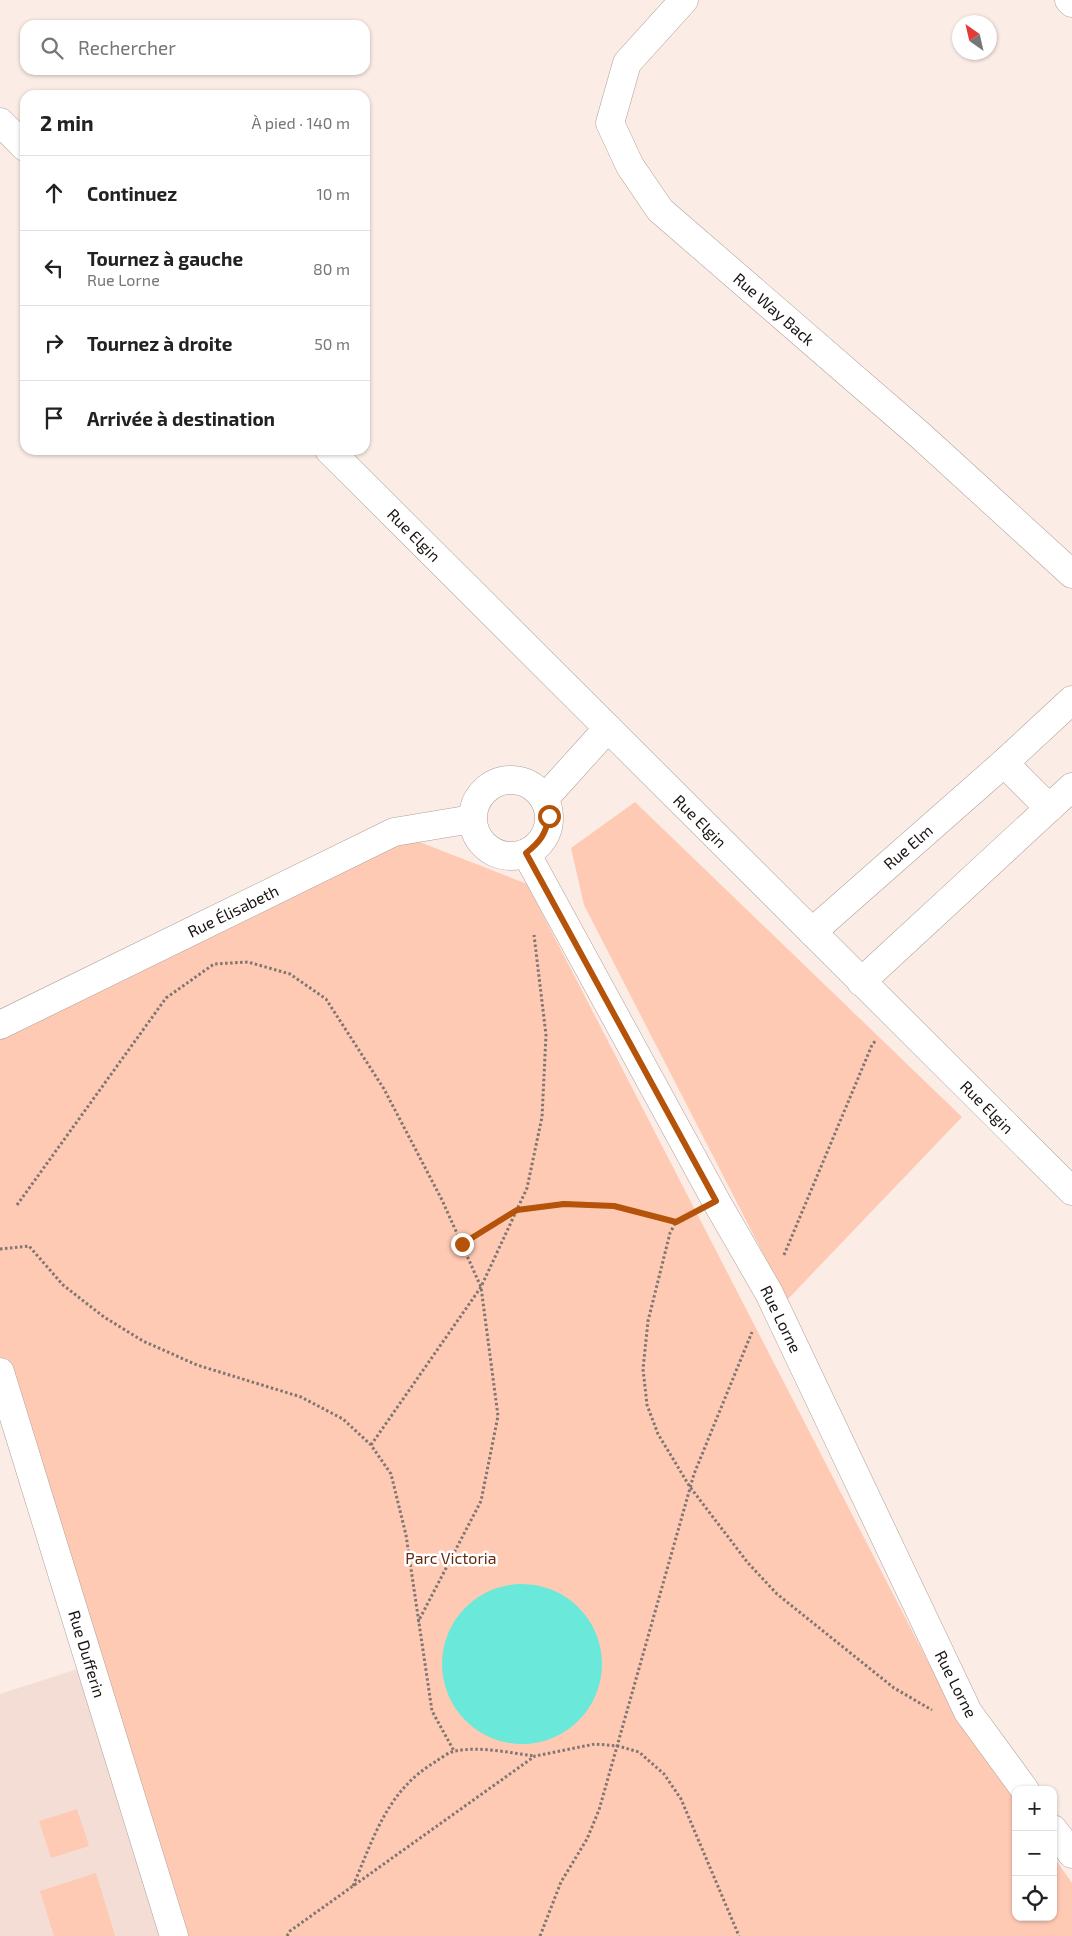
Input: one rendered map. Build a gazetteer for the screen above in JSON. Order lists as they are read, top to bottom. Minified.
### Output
{"streets":{"street":["Rue Way Back","Rue Elgin","Rue Elm","Rue Élisabeth","Rue Lorne","Rue Dufferin"]},"crossings":[["Rue Elgin","Rue Elm"],["Rue Élisabeth","Rue Lorne"]],"parks":["Parc Victoria"],"north":"top left","page":{"search":"Rechercher","heading":["2 min","À pied · 140 m"],"list":[["Continuez","10 m"],["Tournez à gauche","Rue Lorne","80 m"],["Tournez à droite","50 m"],"Arrivée à destination"],"map_buttons":["+","−"]}}
